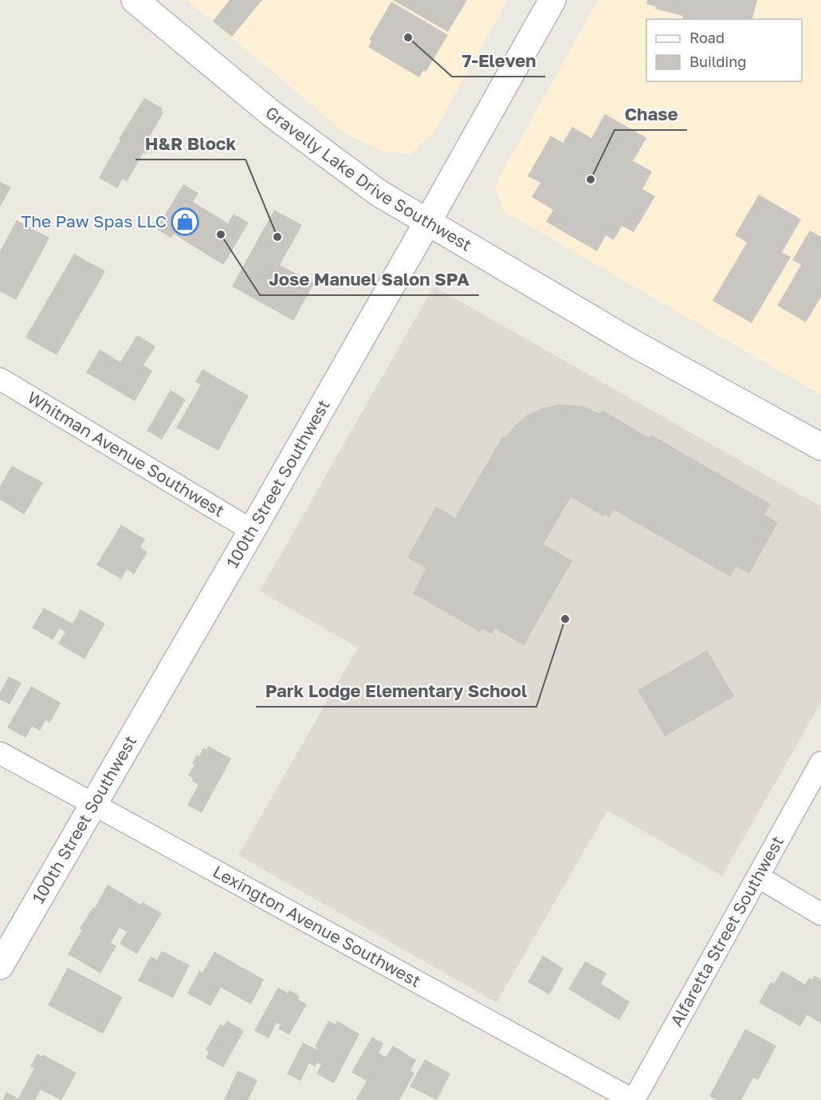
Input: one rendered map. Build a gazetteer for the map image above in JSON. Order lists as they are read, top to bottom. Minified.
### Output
{"streets":{"main road":["Gravelly Lake Drive Southwest","100th Street Southwest"],"street":["Whitman Avenue Southwest","Lexington Avenue Southwest","Alfaretta Street Southwest"]},"crossings":[["Gravelly Lake Drive Southwest","100th Street Southwest"],["Whitman Avenue Southwest","100th Street Southwest"],["100th Street Southwest","Lexington Avenue Southwest"],["Lexington Avenue Southwest","Alfaretta Street Southwest"]],"places":{"other":["7-Eleven","Chase","Jose Manuel Salon SPA","H&R Block","Park Lodge Elementary School"],"shop":["The Paw Spas LLC"]},"legend":["Road","Building"]}
